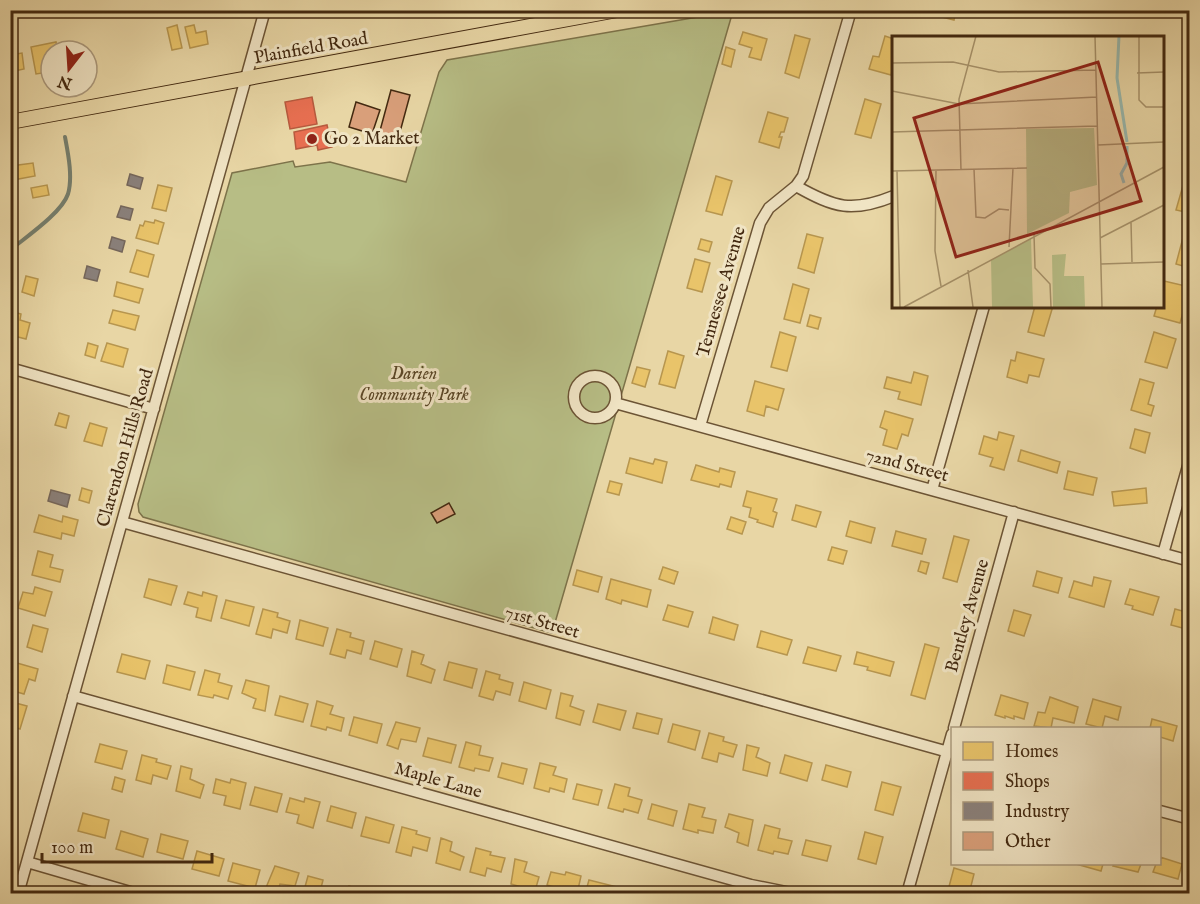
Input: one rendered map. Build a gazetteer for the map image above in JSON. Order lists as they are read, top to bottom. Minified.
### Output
{"streets":{"main road":["Plainfield Road"],"street":["Tennessee Avenue","Clarendon Hills Road","72nd Street","Bentley Avenue","71st Street","Maple Lane"]},"crossings":[["Plainfield Road","Clarendon Hills Road"],["Tennessee Avenue","72nd Street"],["Clarendon Hills Road","71st Street"],["Clarendon Hills Road","Maple Lane"],["72nd Street","Bentley Avenue"]],"parks":["Darien Community Park"],"places":["Go 2 Market"],"legend":["Homes","Shops","Industry","Other"],"scale_bar":"100 m","north":"bottom"}
